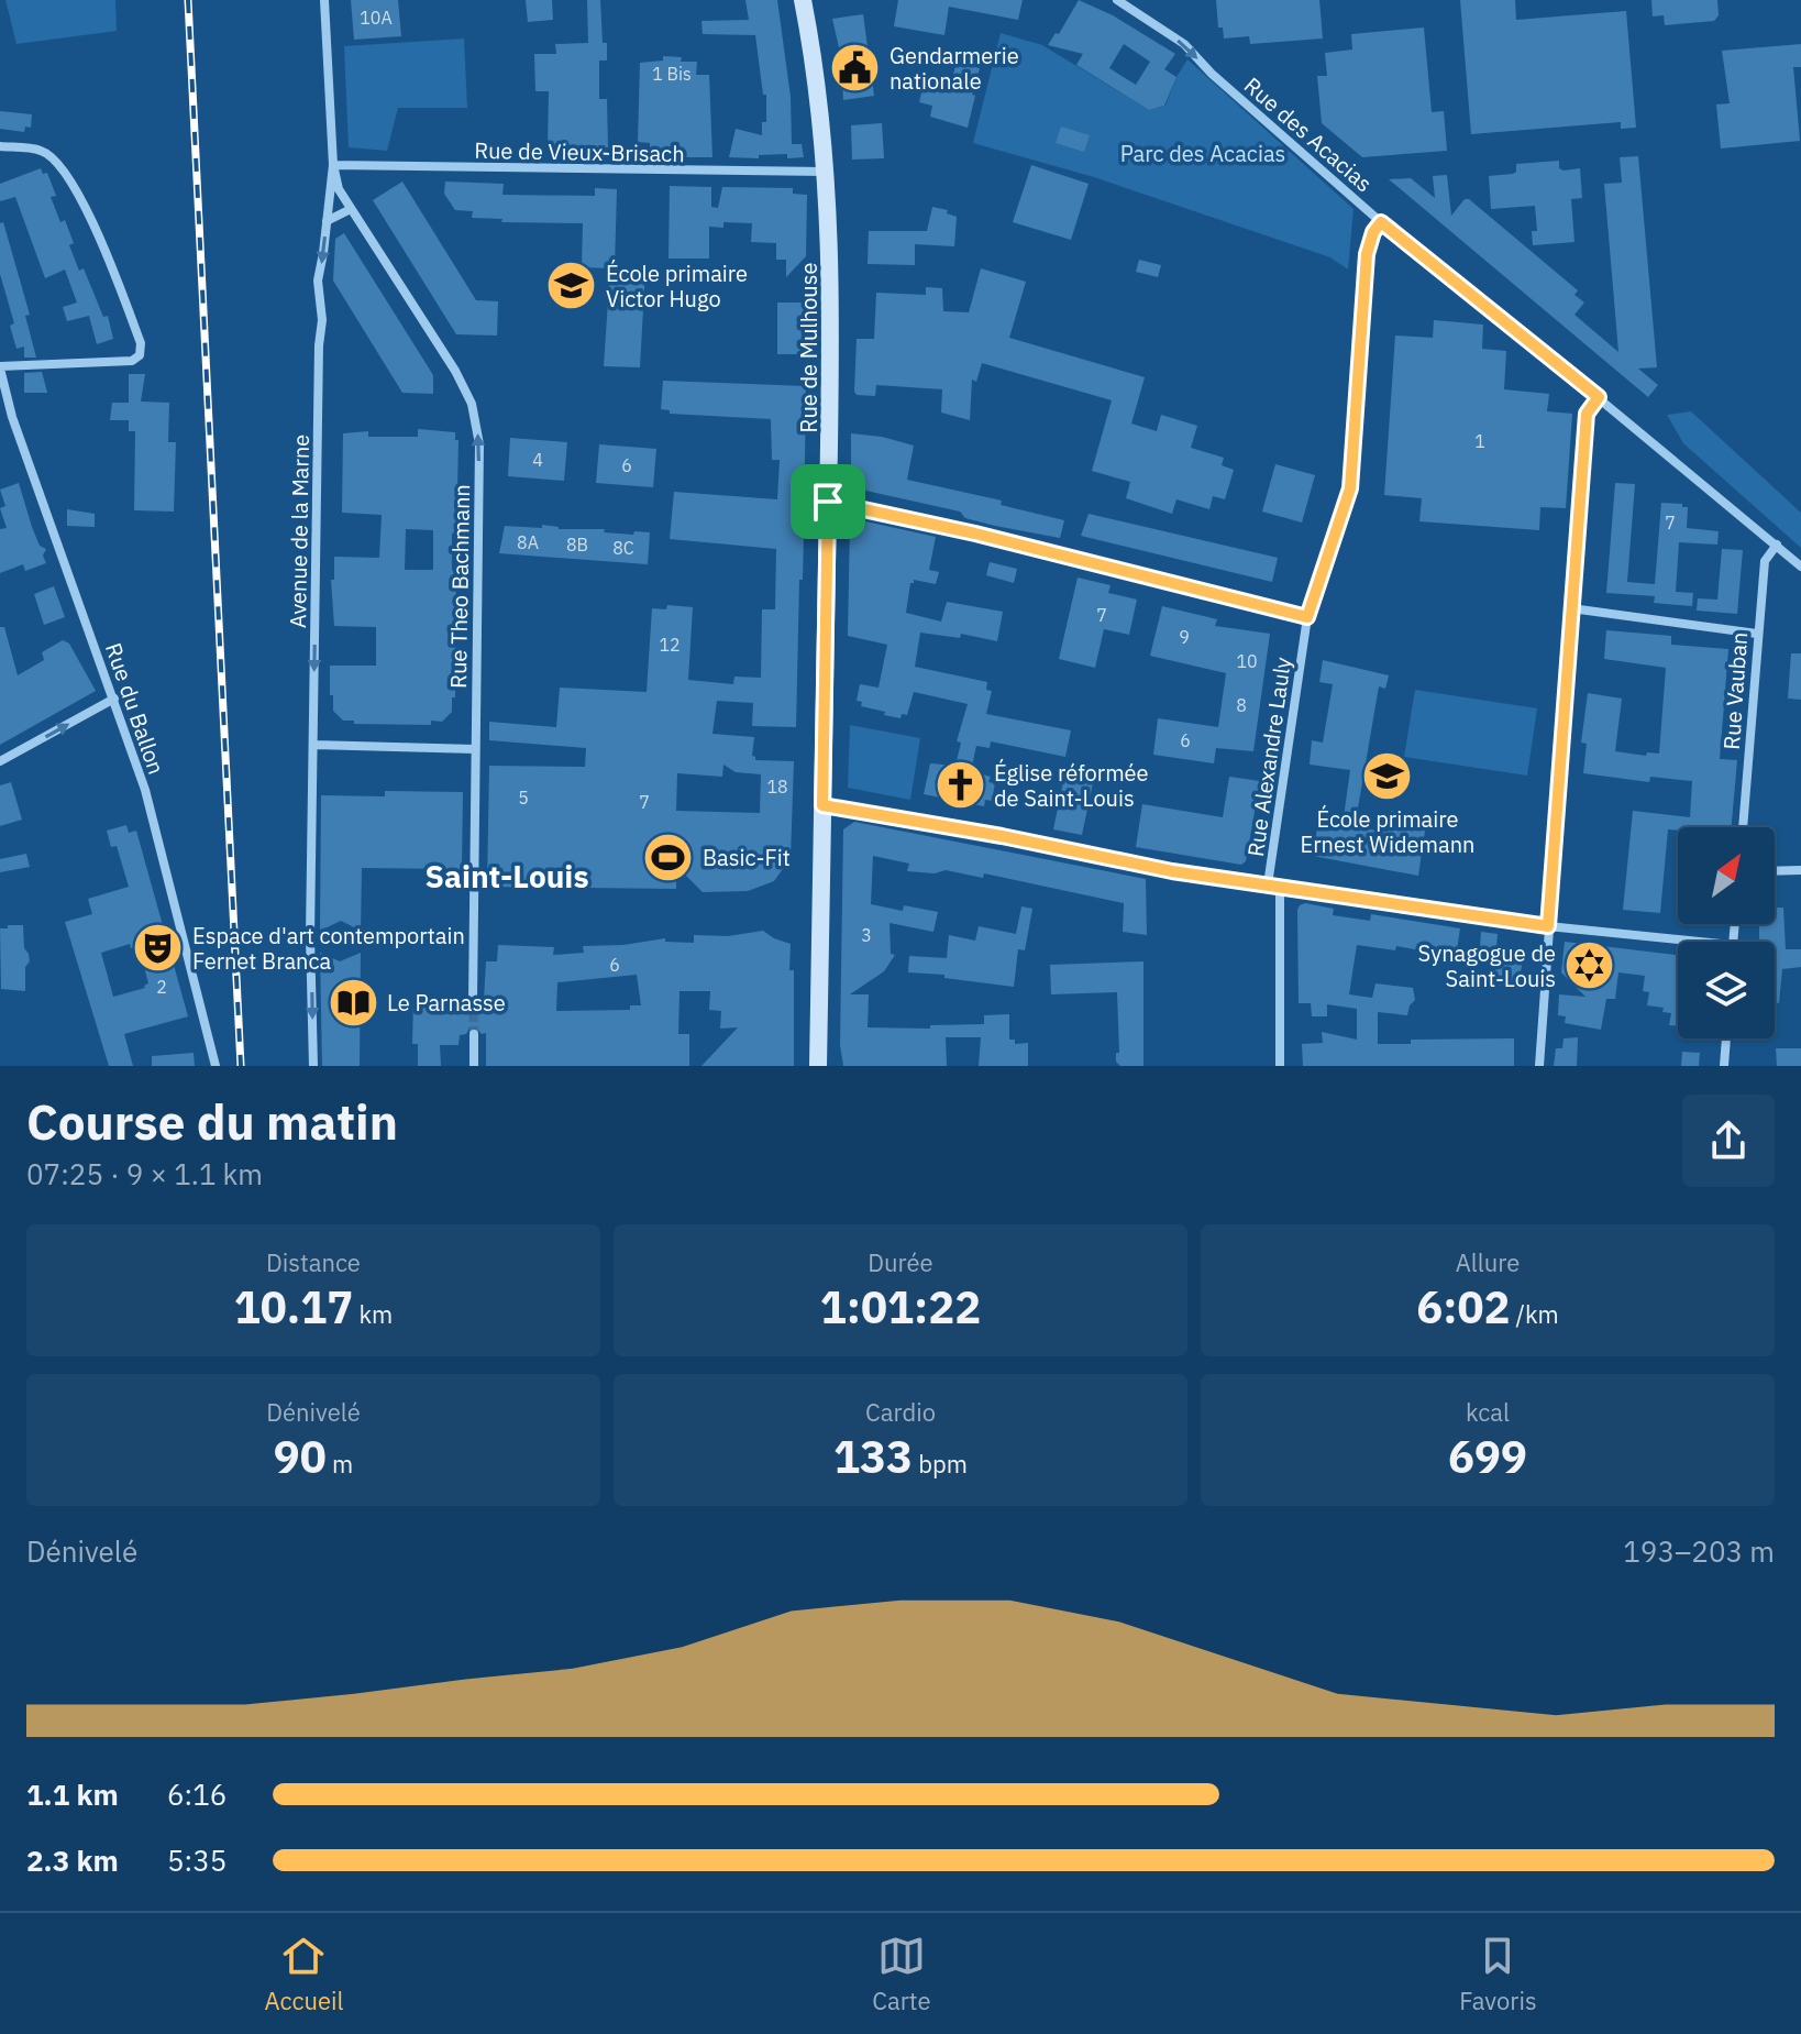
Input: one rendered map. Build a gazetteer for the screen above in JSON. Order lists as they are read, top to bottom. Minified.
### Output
{"streets":{"main road":["Rue de Mulhouse"],"street":["Rue des Acacias","Rue de Vieux-Brisach","Avenue de la Marne","Rue Theo Bachmann","Rue Vauban","Rue du Ballon","Rue Alexandre Lauly"]},"crossings":[["Rue des Acacias","Rue Vauban"],["Rue des Acacias","Rue Alexandre Lauly"],["Rue de Vieux-Brisach","Rue de Mulhouse"],["Rue de Vieux-Brisach","Avenue de la Marne"],["Rue de Vieux-Brisach","Rue Theo Bachmann"],["Avenue de la Marne","Rue Theo Bachmann"]],"one_way":["Rue des Acacias","Avenue de la Marne","Rue Theo Bachmann"],"districts":["Saint-Louis"],"parks":["Parc des Acacias"],"places":{"public building":["Gendarmerie nationale"],"school or university":["École primaire Victor Hugo","École primaire Ernest Widemann"],"church":["Église réformée de Saint-Louis"],"sports":["Basic-Fit"],"theatre":["Espace d'art contemportain Fernet Branca"],"synagogue":["Synagogue de Saint-Louis"],"library":["Le Parnasse"]},"house_numbers":["10A","1 Bis","1","4","6","7","8A","8B","8C","7","9","12","10","8","6","18","5","7","3","6","2"],"north":"top right","page":{"heading":["Course du matin","07:25 · 9 × 1.1 km"],"stats":[["Distance","10.17 km"],["Durée","1:01:22"],["Allure","6:02 /km"],["Dénivelé","90 m"],["Cardio","133 bpm"],["kcal","699"]],"chart":["Dénivelé","193–203 m"],"list":[{"name":"1.1 km","note":"6:16"},{"name":"2.3 km","note":"5:35"}],"tabs":["Accueil","Carte","Favoris"]}}
